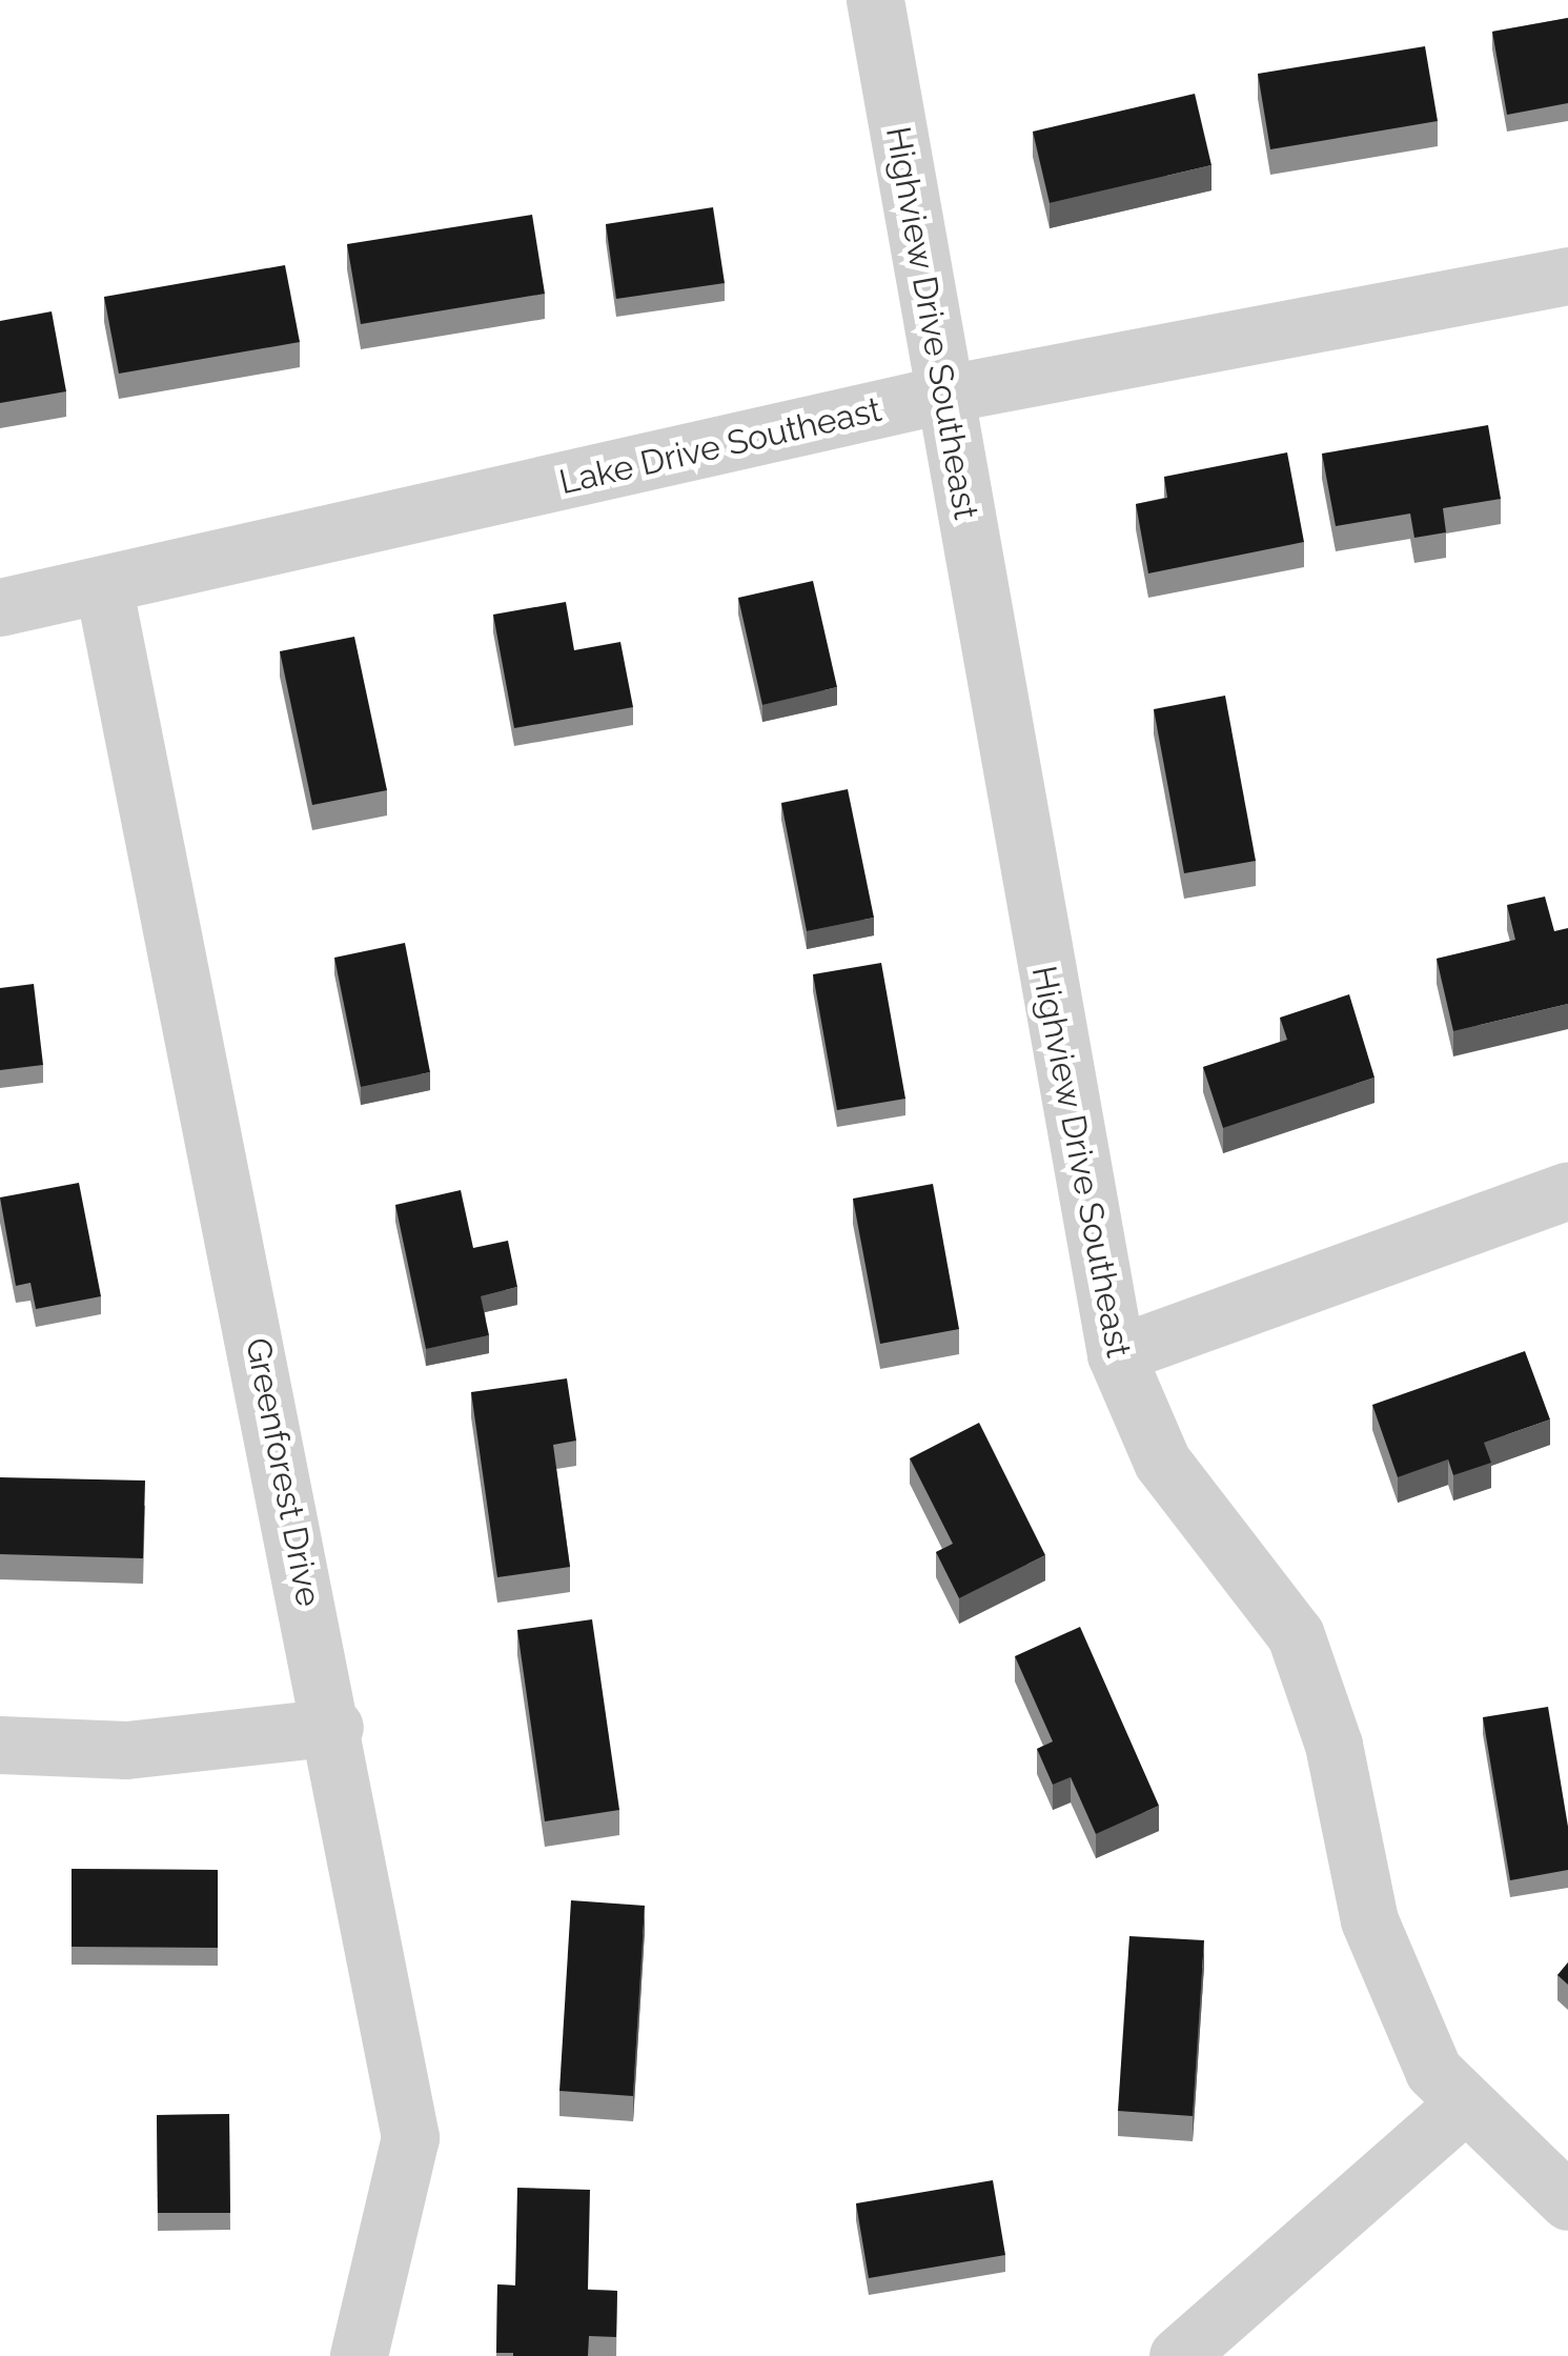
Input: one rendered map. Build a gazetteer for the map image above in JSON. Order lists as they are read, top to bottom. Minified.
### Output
{"streets":{"street":["Highview Drive Southeast","Lake Drive Southeast","Greenforest Drive"]},"crossings":[["Highview Drive Southeast","Lake Drive Southeast"],["Lake Drive Southeast","Greenforest Drive"]]}
